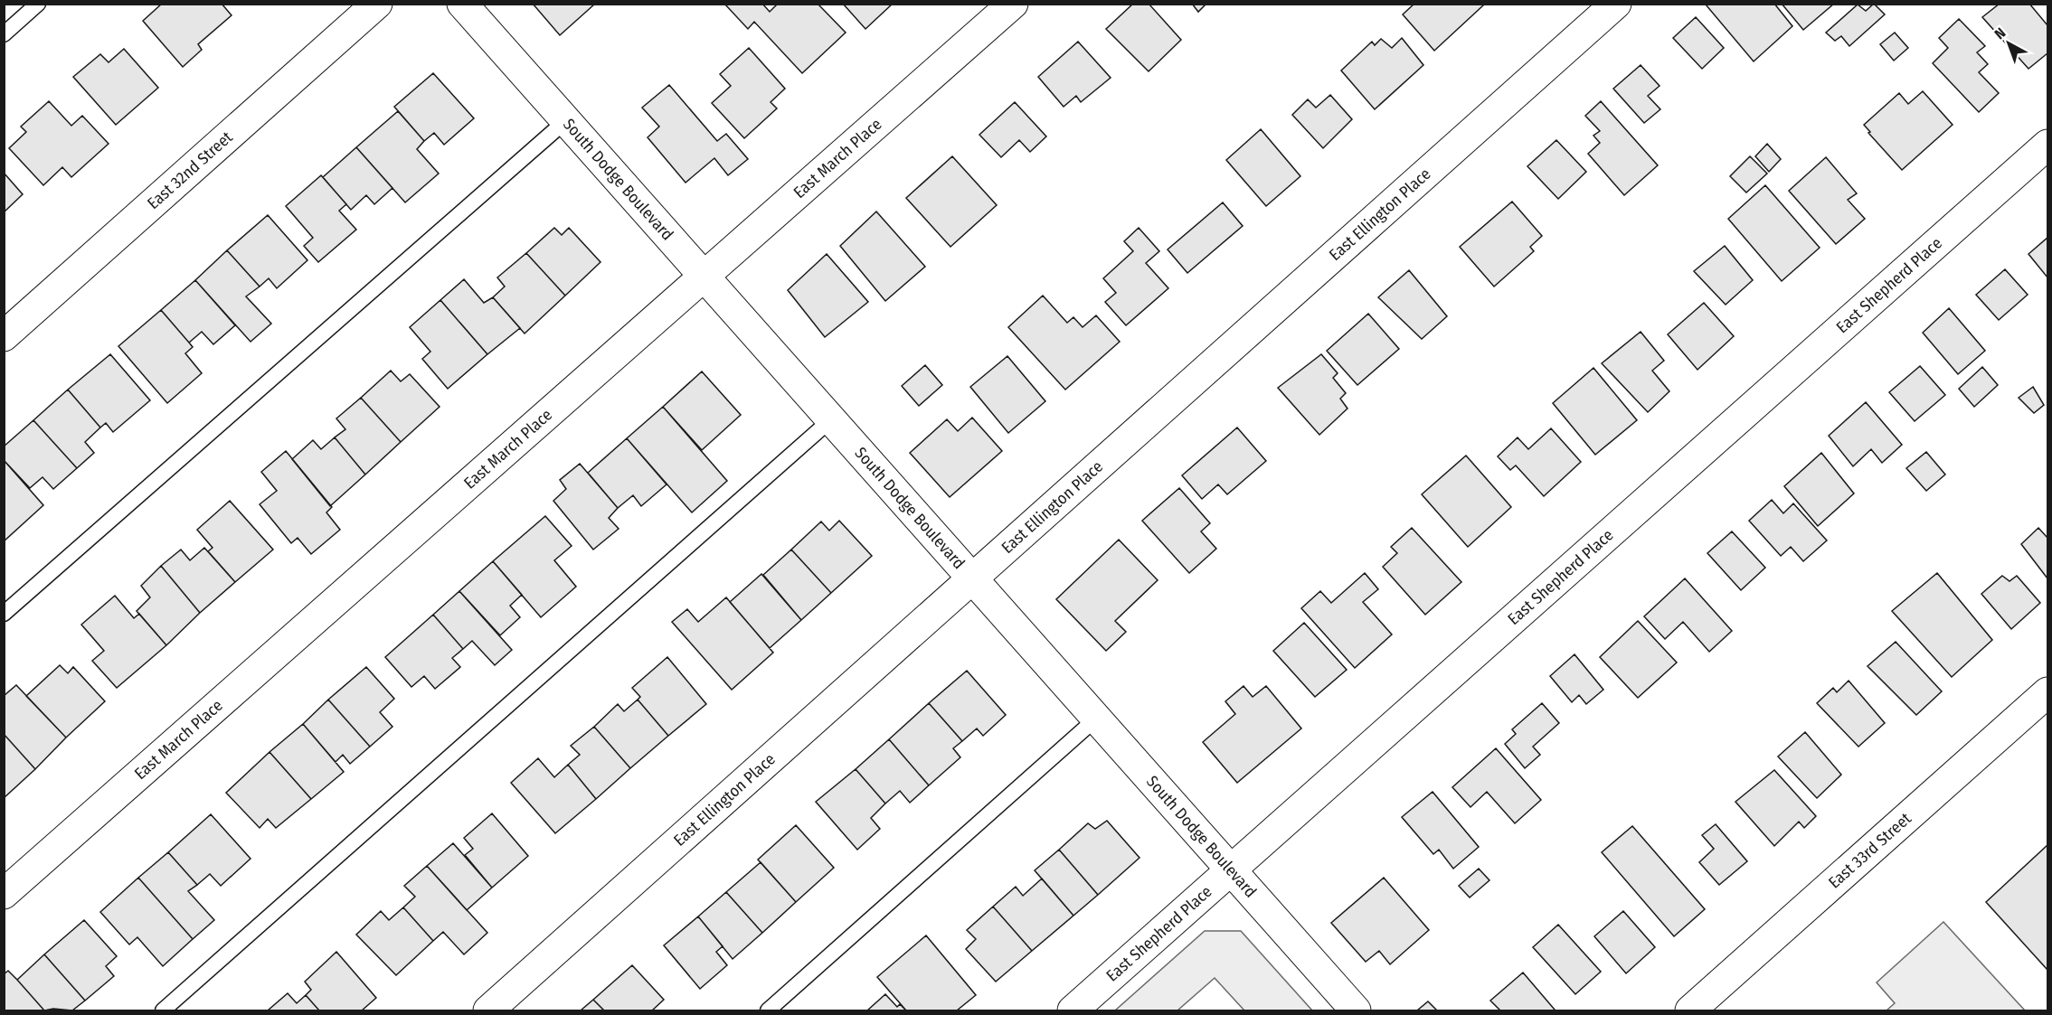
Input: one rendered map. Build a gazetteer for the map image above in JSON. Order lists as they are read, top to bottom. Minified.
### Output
{"streets":{"street":["East March Place","East 32nd Street","South Dodge Boulevard","East Ellington Place","East Shepherd Place","East 33rd Street"]},"crossings":[["East March Place","South Dodge Boulevard"],["South Dodge Boulevard","East Ellington Place"],["South Dodge Boulevard","East Shepherd Place"]],"north":"top left"}
